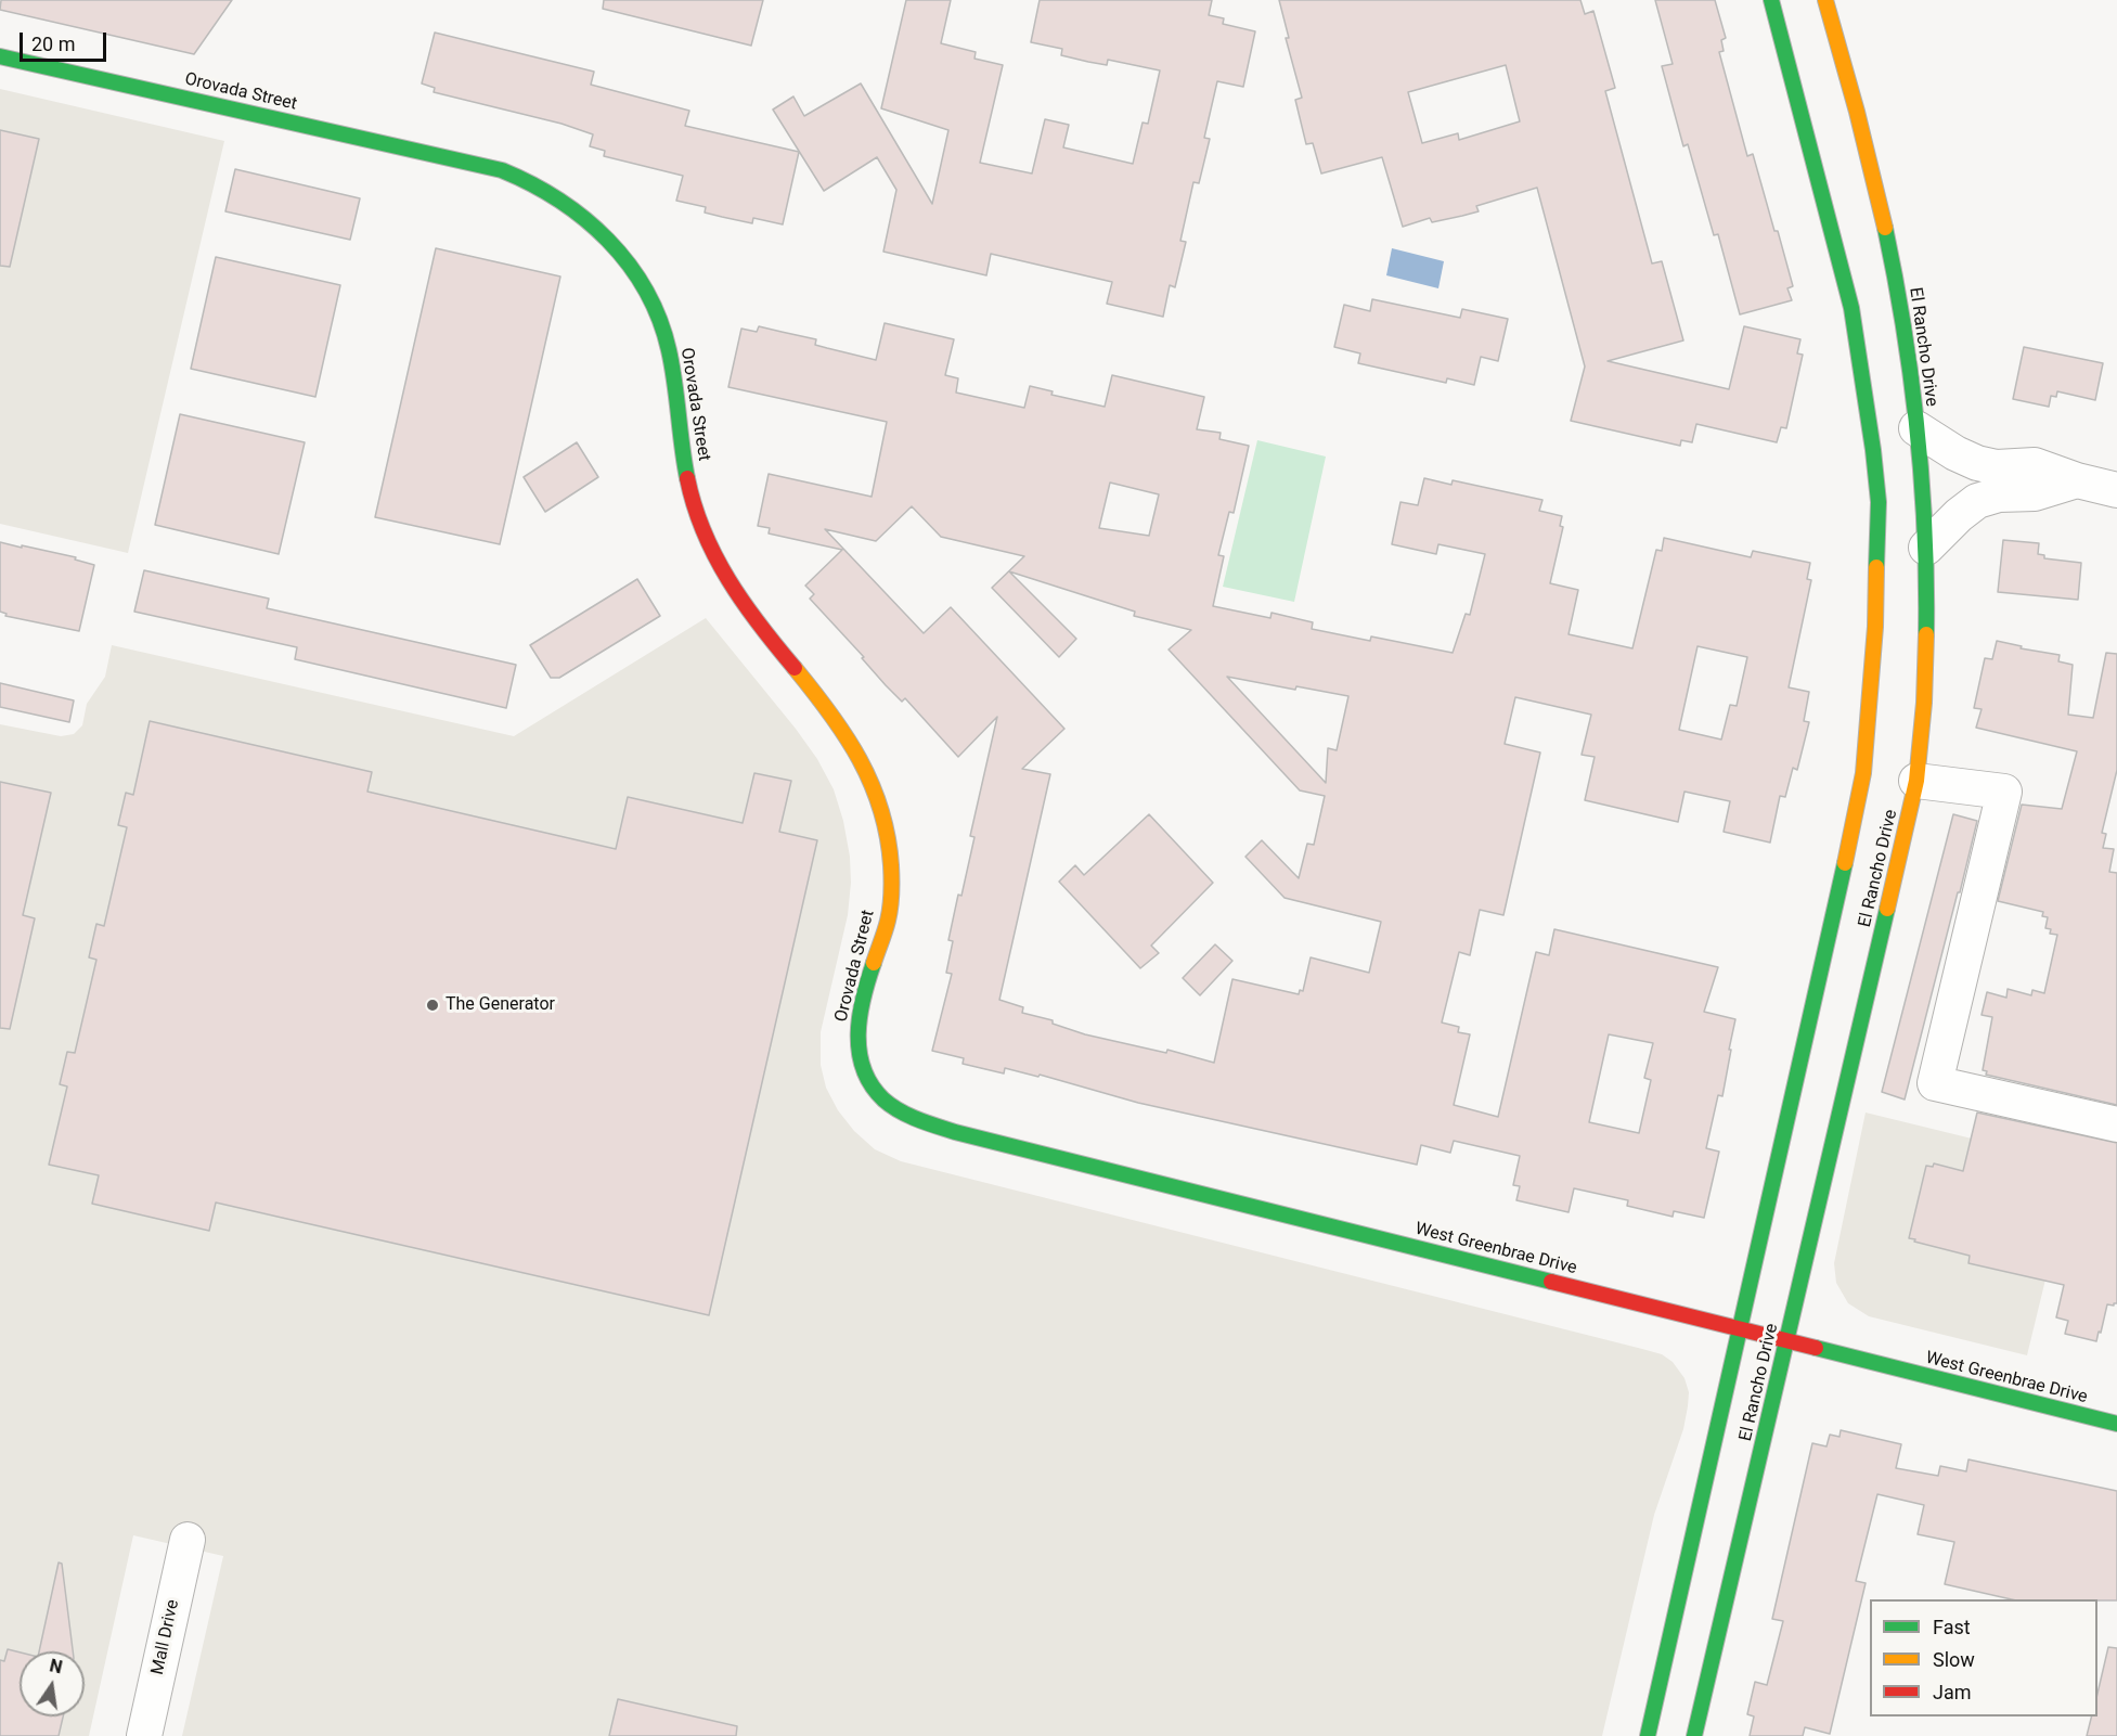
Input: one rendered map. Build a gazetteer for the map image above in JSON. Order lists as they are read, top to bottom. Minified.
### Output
{"streets":{"main road":["Orovada Street","El Rancho Drive","West Greenbrae Drive"],"street":["Mall Drive"]},"crossings":[["Orovada Street","West Greenbrae Drive"],["El Rancho Drive","West Greenbrae Drive"]],"places":["The Generator"],"legend":["Fast","Slow","Jam"],"scale_bar":"20 m","north":"top"}
